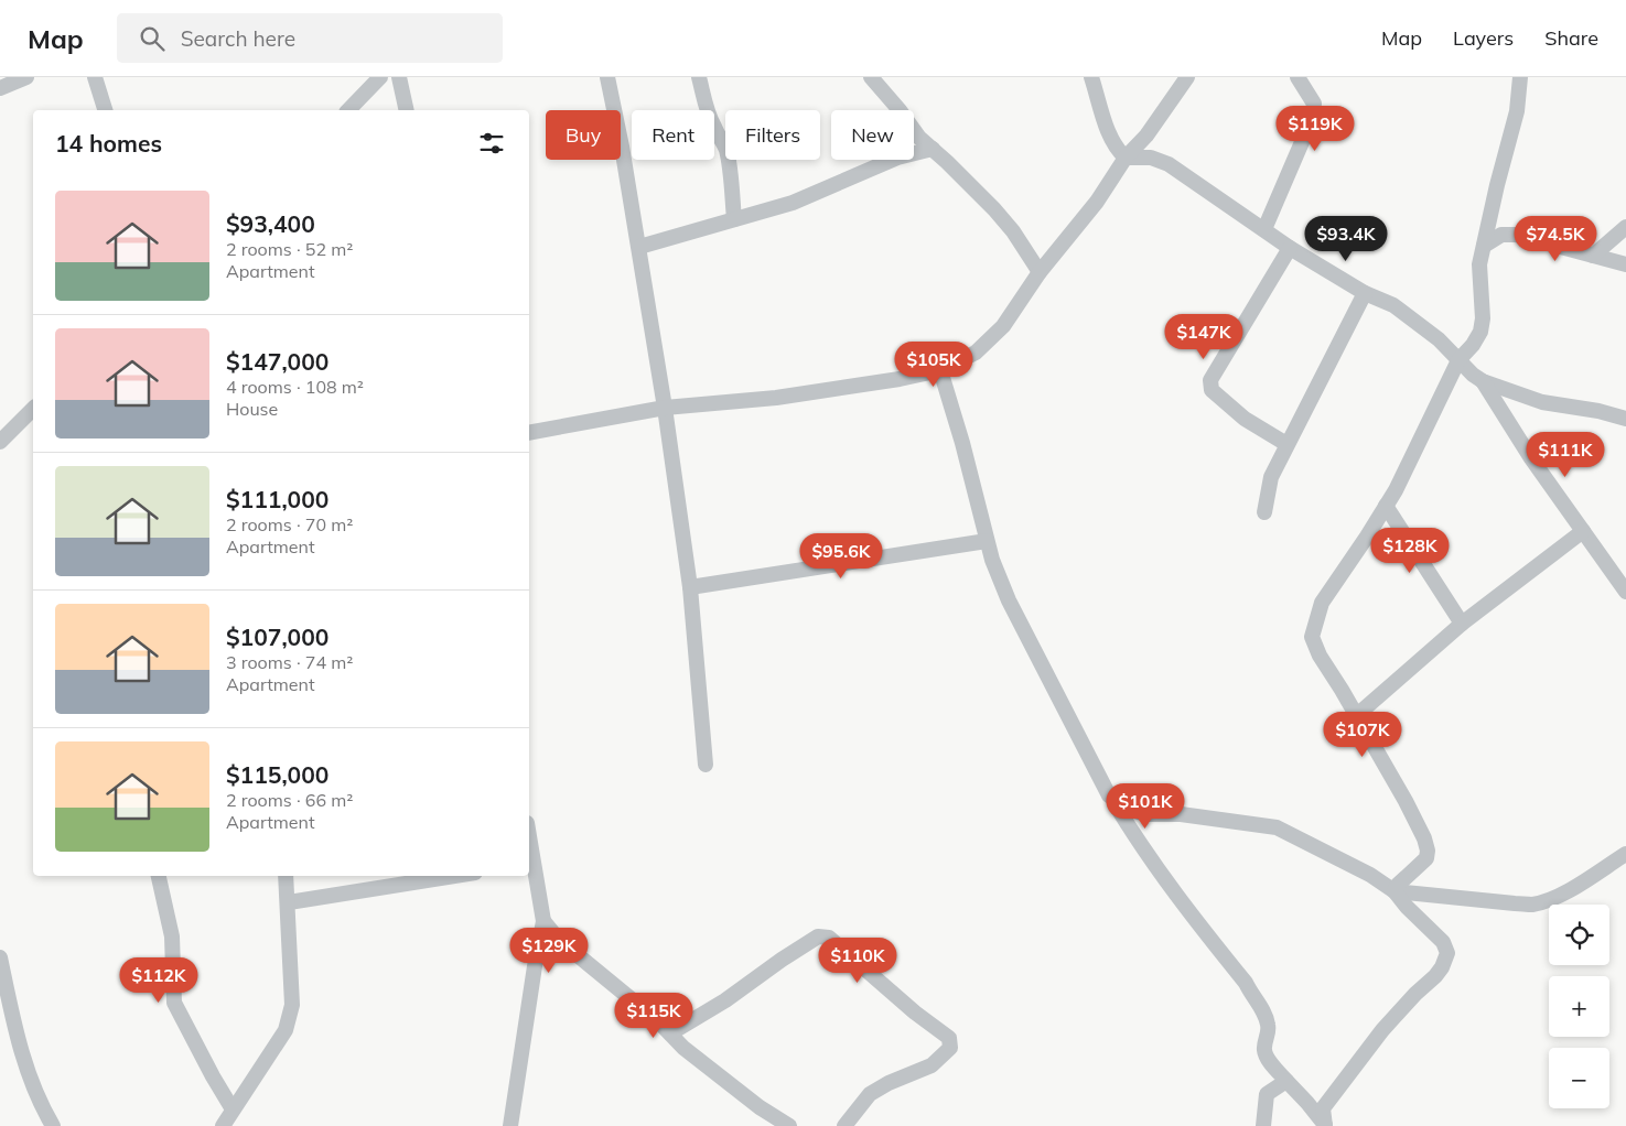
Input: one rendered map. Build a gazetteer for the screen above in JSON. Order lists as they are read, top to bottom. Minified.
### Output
{"page":{"header":"Map","search":"Search here","nav":["Map","Layers","Share"],"price":["$119K","$93.4K","$74.5K","$147K","$105K","$111K","$128K","$95.6K","$107K","$101K","$129K","$110K","$112K","$115K"],"chip":["Buy","Rent","Filters","New"],"heading":"14 homes","list":[{"name":"$93,400","note":"2 rooms · 52 m² · Apartment"},{"name":"$147,000","note":"4 rooms · 108 m² · House"},{"name":"$111,000","note":"2 rooms · 70 m² · Apartment"},{"name":"$107,000","note":"3 rooms · 74 m² · Apartment"},{"name":"$115,000","note":"2 rooms · 66 m² · Apartment"}],"map_buttons":["+","−"]}}
